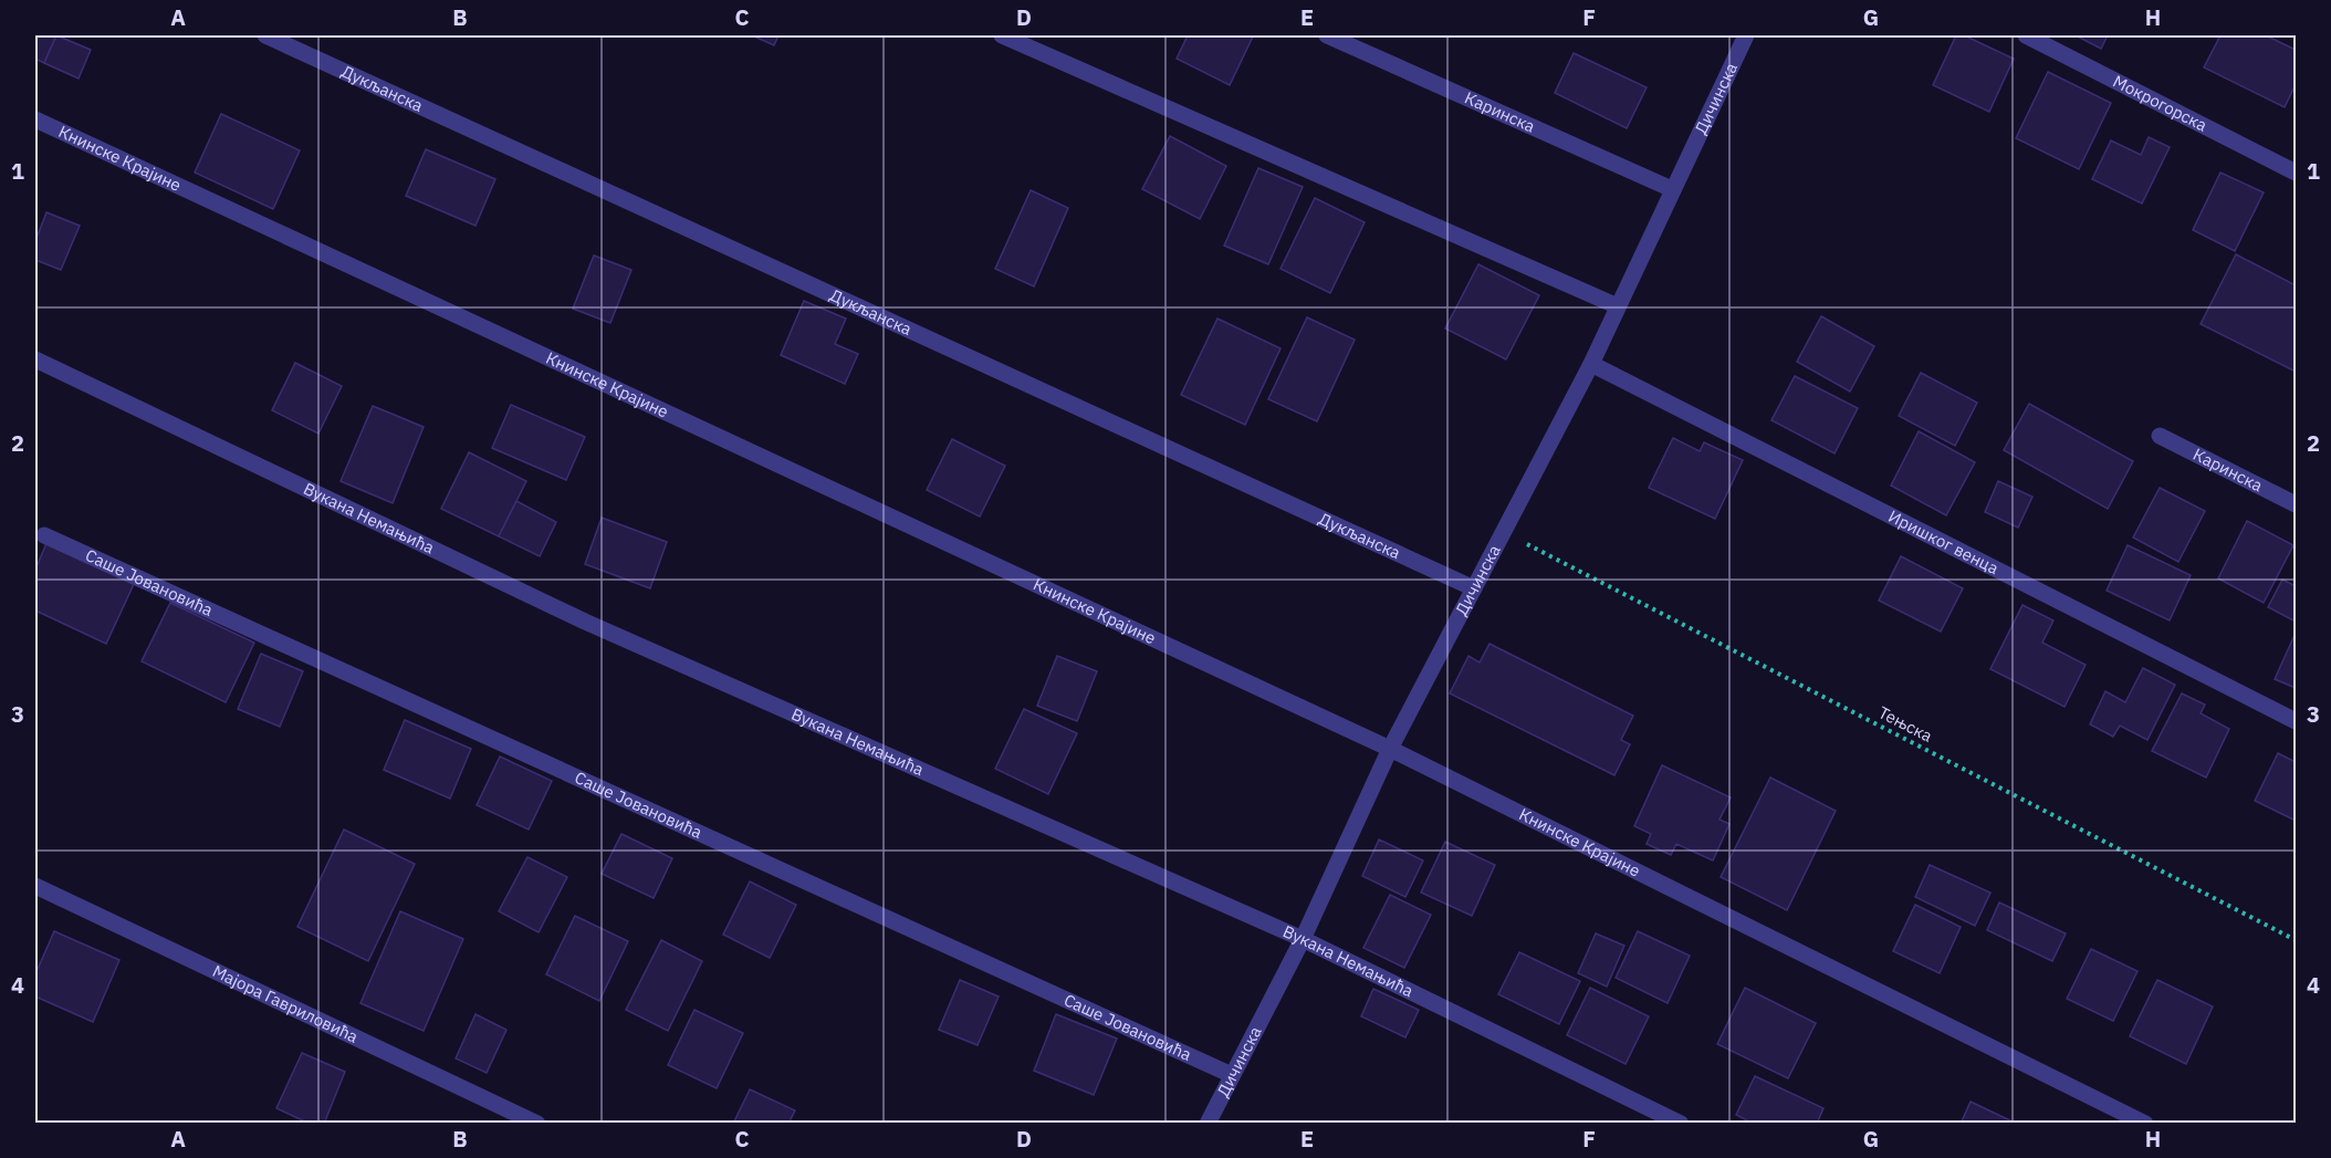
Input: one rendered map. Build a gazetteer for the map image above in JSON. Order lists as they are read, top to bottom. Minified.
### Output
{"streets":{"street":["Дукљанска","Дичинска","Мокрогорска","Каринска","Книнске Крајине","Вукана Немањића","Иришког венца","Саше Јовановића","Мајора Гавриловића"],"path":["Тењска"]},"crossings":[["Дукљанска","Дичинска"],["Дичинска","Каринска"],["Дичинска","Книнске Крајине"],["Дичинска","Вукана Немањића"],["Дичинска","Иришког венца"],["Дичинска","Саше Јовановића"],["Дичинска","Тењска"]],"grid":{"columns":["A","B","C","D","E","F","G","H"],"rows":["1","2","3","4"]}}
